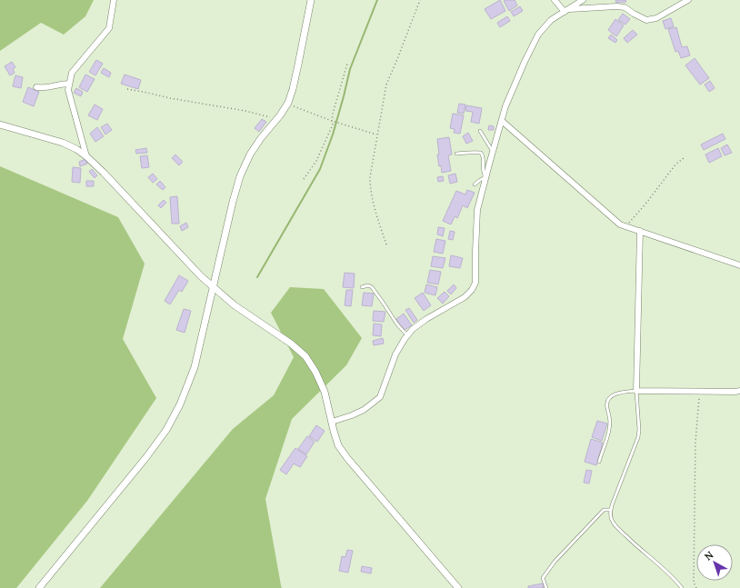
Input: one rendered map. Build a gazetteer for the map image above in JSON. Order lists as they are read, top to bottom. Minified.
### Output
{"north":"top left"}
